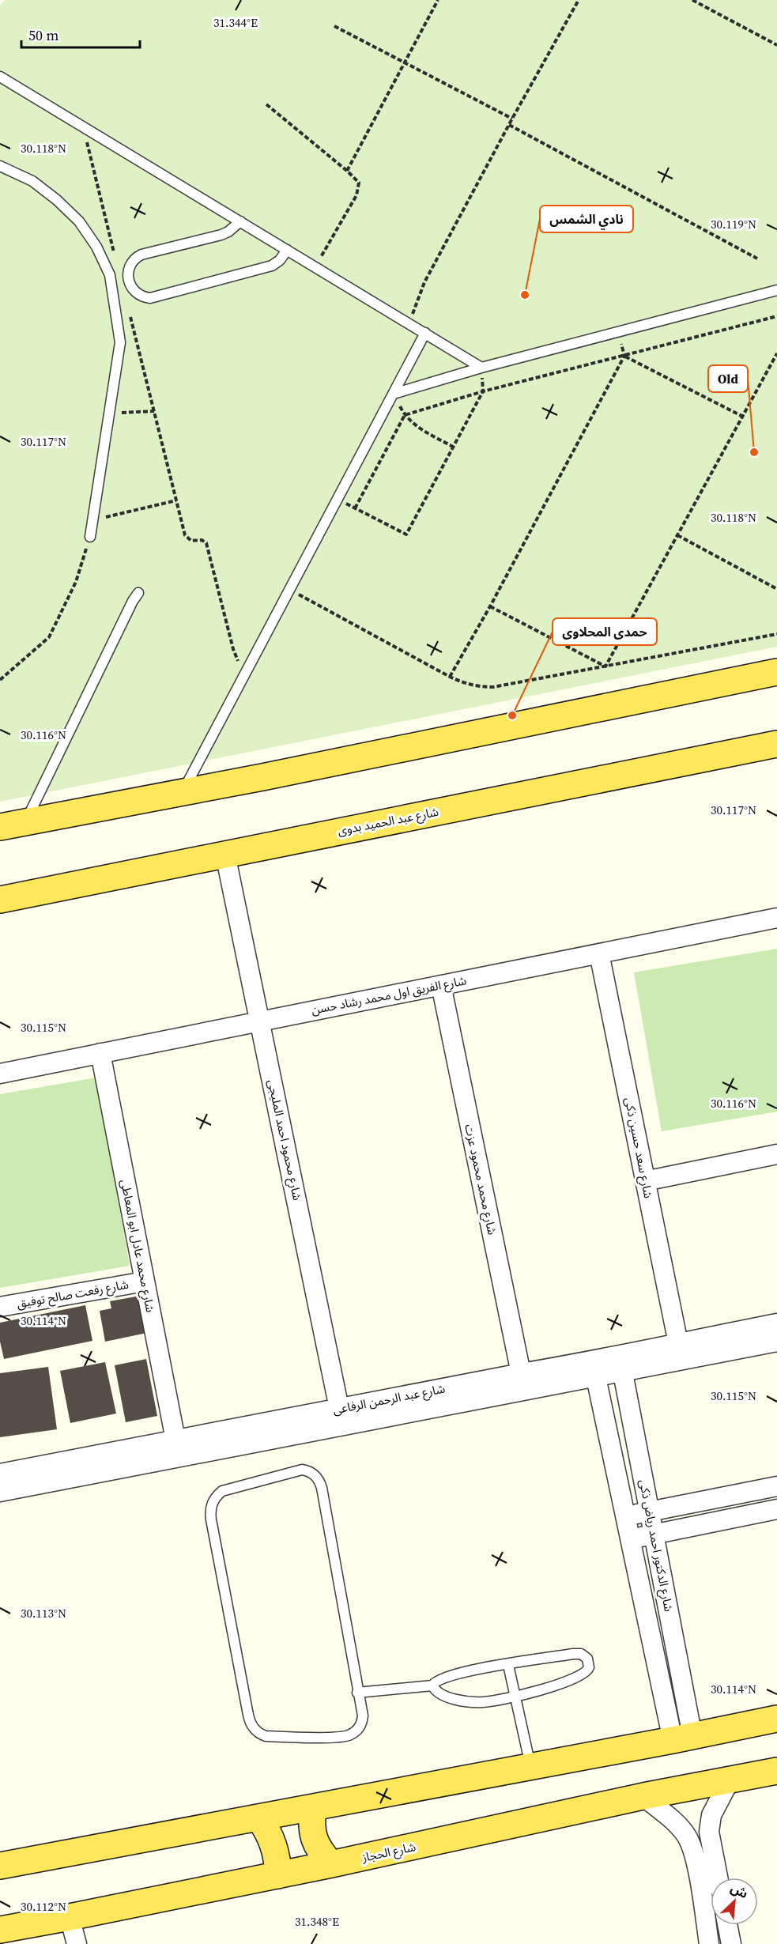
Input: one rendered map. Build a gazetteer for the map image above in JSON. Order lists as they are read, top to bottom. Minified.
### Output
{"streets":{"main road":["شارع عبد الحميد بدوى","شارع الحجاز"],"street":["شارع الفريق اول محمد رشاد حسن","شارع محمود احمد المليجى","شارع سعد حسين ذكى","شارع محمد محمود عزت","شارع محمد عادل ابو المعاطى","شارع رفعت صالح توفيق","شارع عبد الرحمن الرفاعى","شارع الدكتور احمد رياض ذكى"]},"crossings":[["شارع عبد الحميد بدوى","شارع محمود احمد المليجى"],["شارع الفريق اول محمد رشاد حسن","شارع محمود احمد المليجى"],["شارع الفريق اول محمد رشاد حسن","شارع سعد حسين ذكى"],["شارع الفريق اول محمد رشاد حسن","شارع محمد محمود عزت"],["شارع الفريق اول محمد رشاد حسن","شارع محمد عادل ابو المعاطى"],["شارع محمود احمد المليجى","شارع عبد الرحمن الرفاعى"],["شارع سعد حسين ذكى","شارع عبد الرحمن الرفاعى"],["شارع محمد محمود عزت","شارع عبد الرحمن الرفاعى"],["شارع محمد عادل ابو المعاطى","شارع رفعت صالح توفيق"],["شارع محمد عادل ابو المعاطى","شارع عبد الرحمن الرفاعى"],["شارع عبد الرحمن الرفاعى","شارع الدكتور احمد رياض ذكى"]],"places":["نادي الشمس","Old","حمدى المحلاوى"],"scale_bar":"50 m","north":"top right","coordinates":["31.344°E","30.118°N","30.119°N","30.117°N","30.116°N","30.115°N","30.114°N","30.113°N","30.112°N","31.348°E"]}
